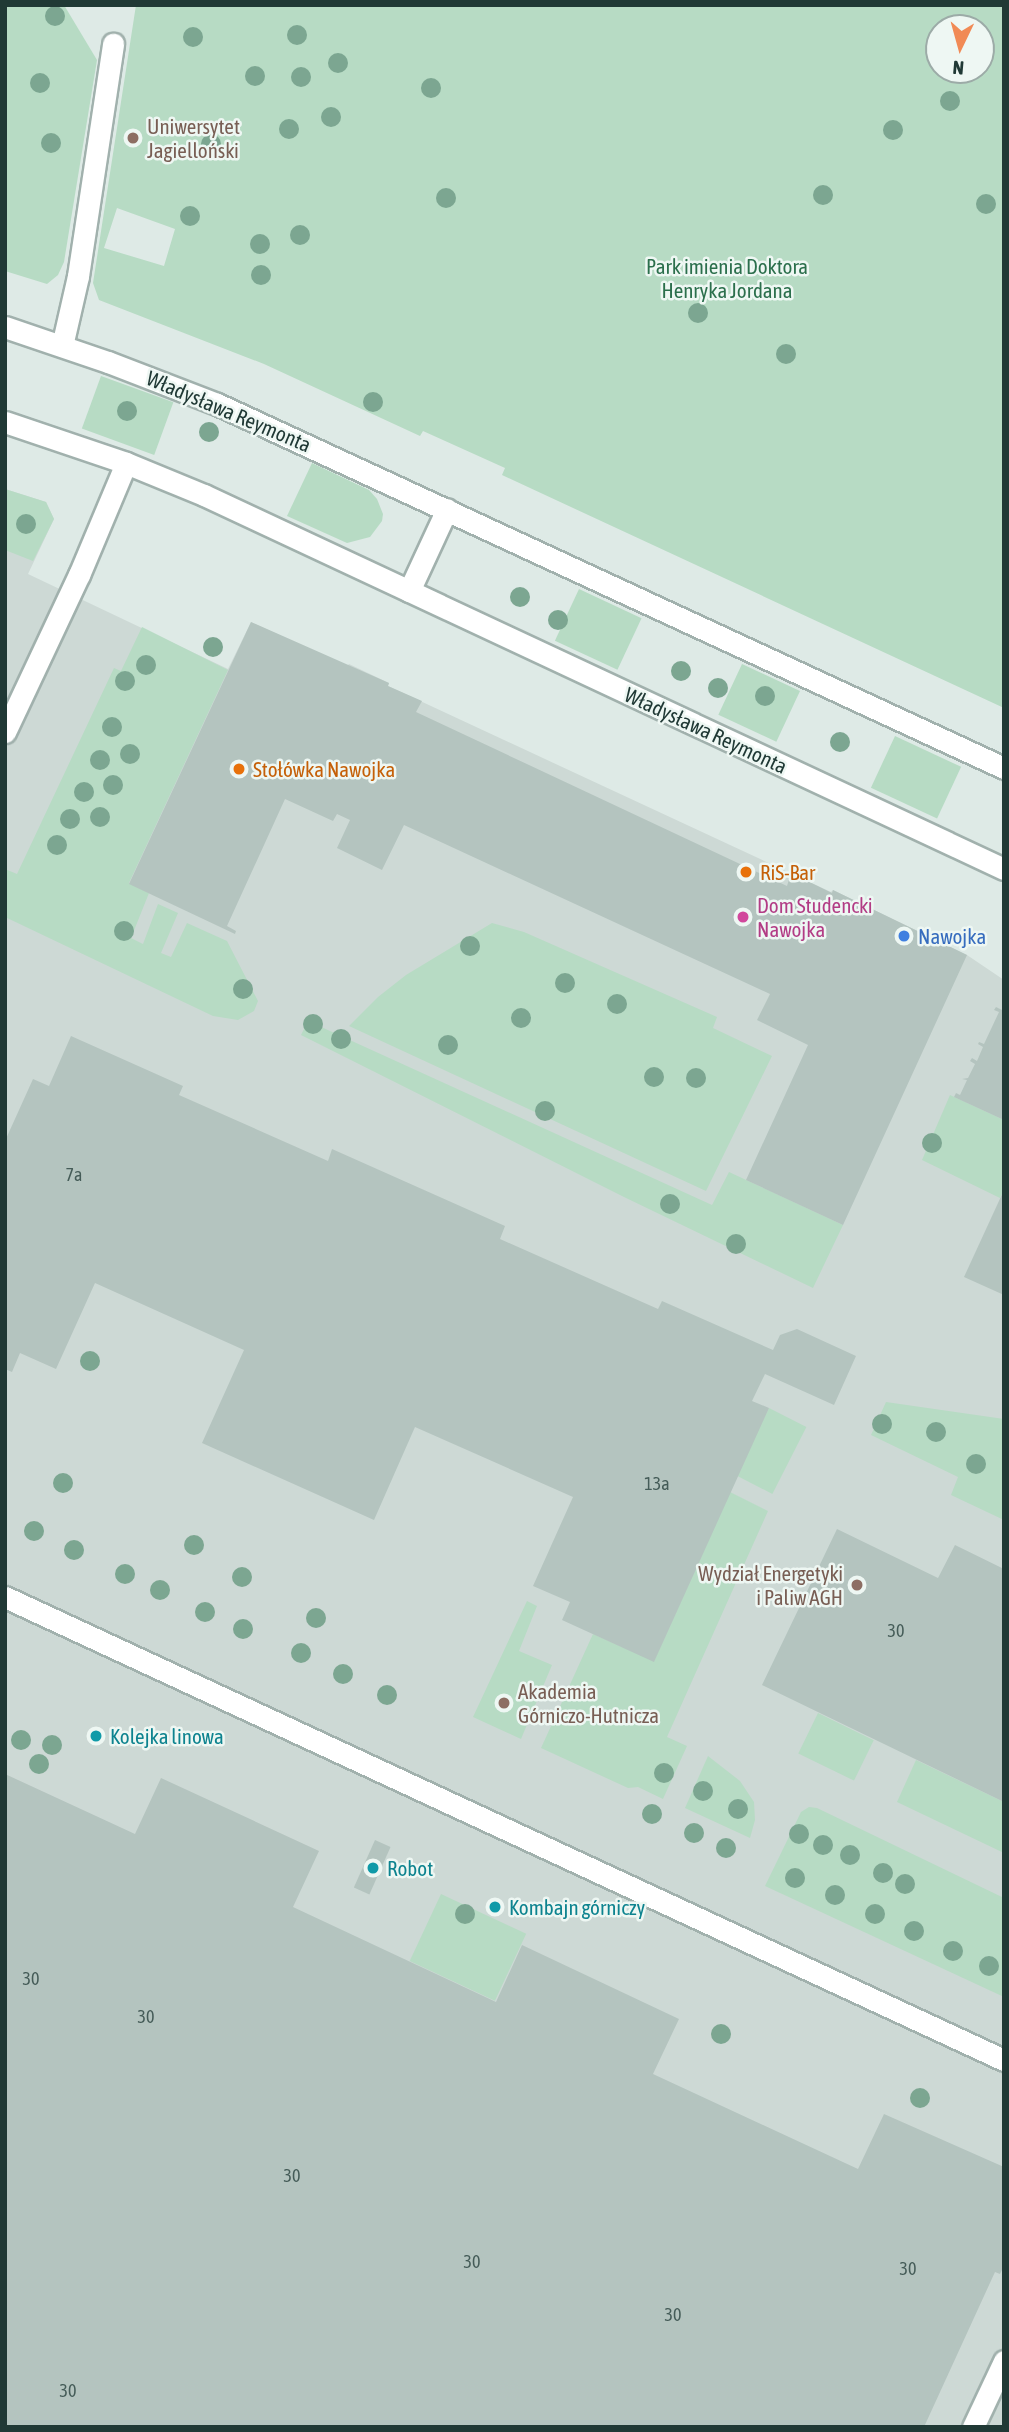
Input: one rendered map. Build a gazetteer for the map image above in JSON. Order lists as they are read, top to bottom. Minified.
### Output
{"streets":{"street":["Władysława Reymonta"]},"parks":["Park imienia Doktora Henryka Jordana"],"places":["Uniwersytet Jagielloński","Stołówka Nawojka","RiS-Bar","Dom Studencki Nawojka","Nawojka","Wydział Energetyki i Paliw AGH","Akademia Górniczo-Hutnicza","Kolejka linowa","Robot","Kombajn górniczy"],"house_numbers":["7a","13a","30","30","30","30","30","30","30","30"],"north":"bottom"}
